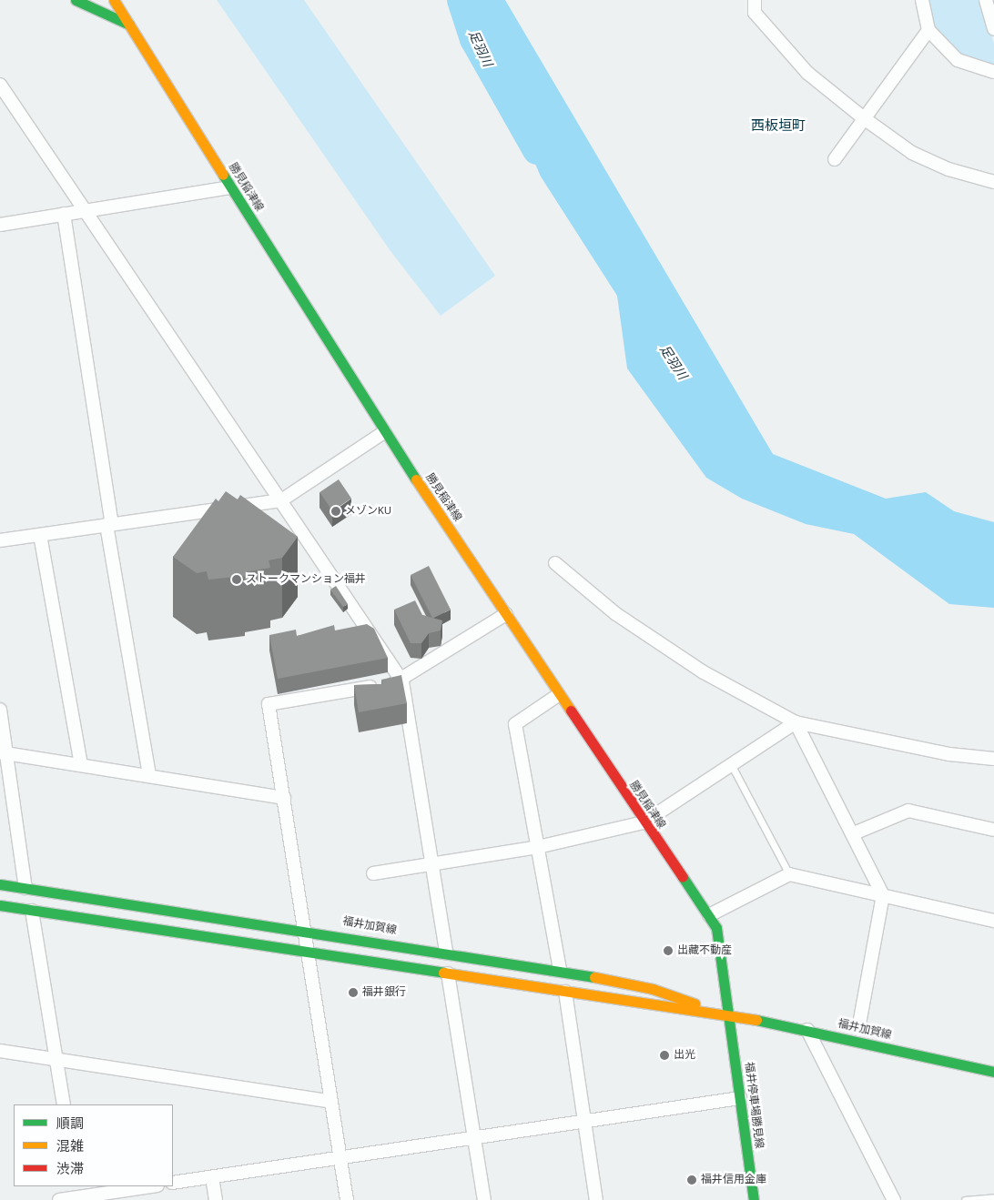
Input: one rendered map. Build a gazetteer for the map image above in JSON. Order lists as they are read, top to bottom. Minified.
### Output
{"streets":{"main road":["勝見稲津線","福井加賀線","福井停車場勝見線"]},"crossings":[["勝見稲津線","福井加賀線"],["勝見稲津線","福井停車場勝見線"],["福井加賀線","福井停車場勝見線"]],"districts":["西板垣町"],"water":["足羽川"],"places":["メゾンKU","ストークマンション福井","出藏不動産","福井銀行","出光","福井信用金庫"],"legend":["順調","混雑","渋滞"]}
